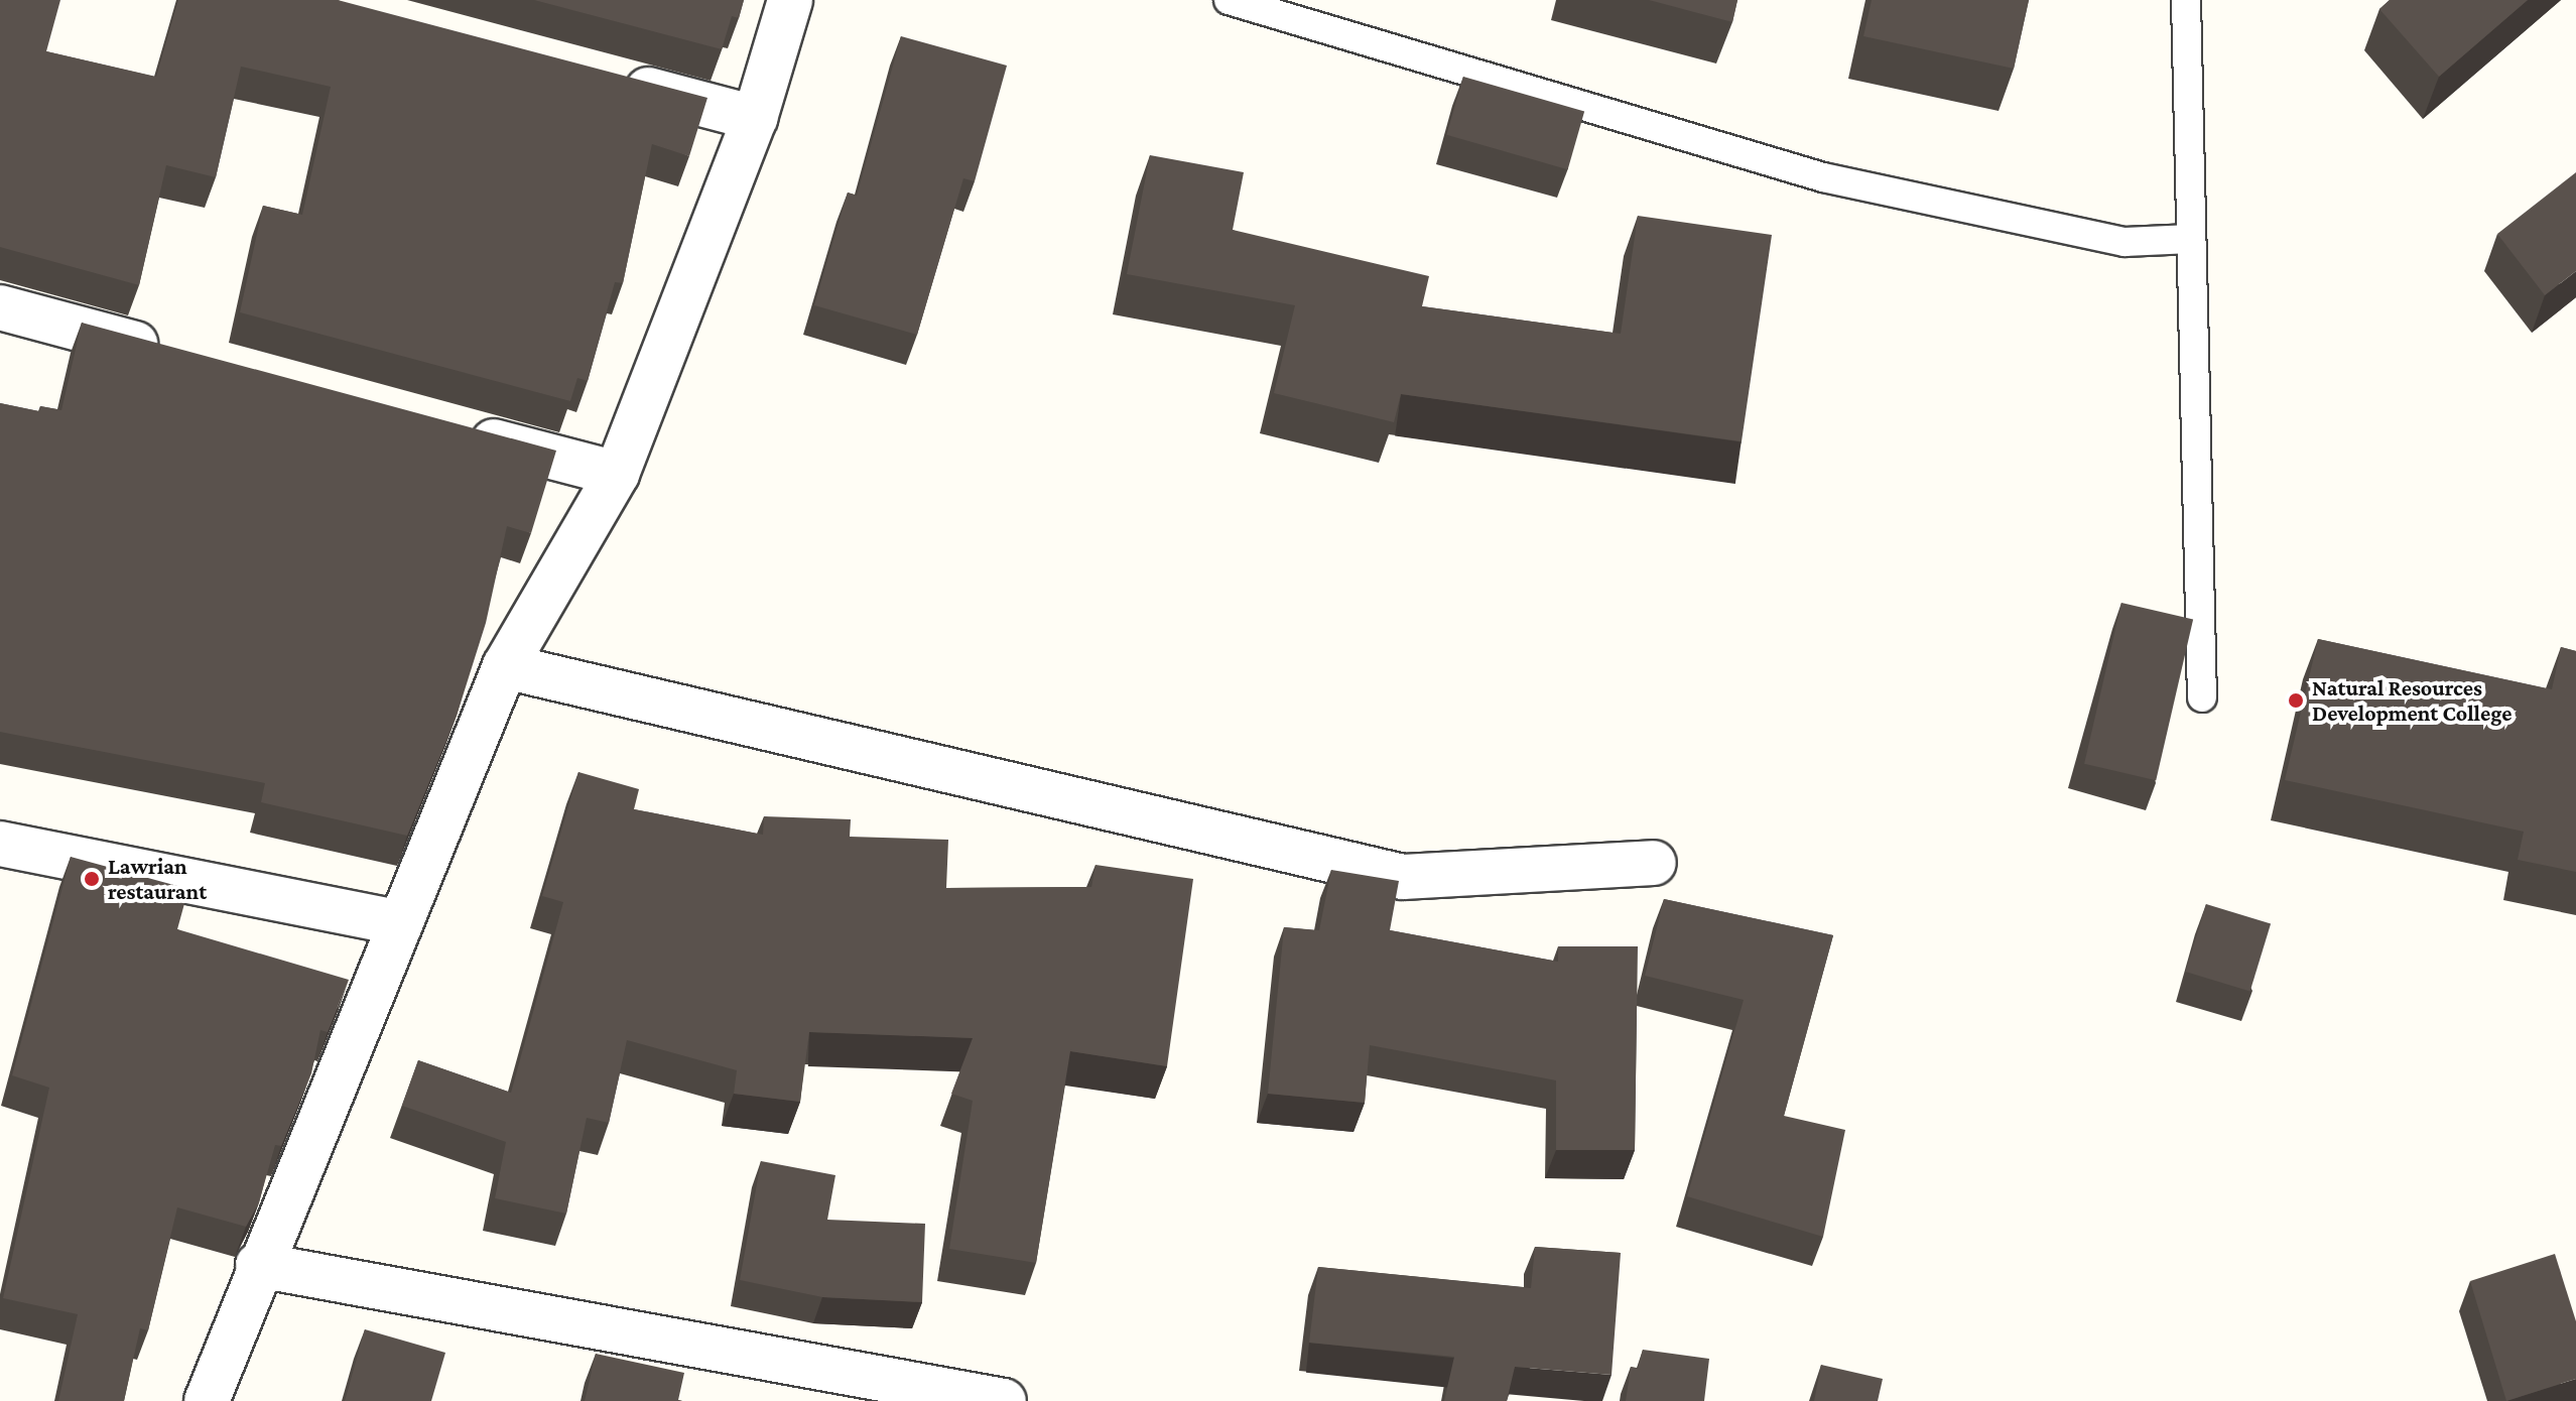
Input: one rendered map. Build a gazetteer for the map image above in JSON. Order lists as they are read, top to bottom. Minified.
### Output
{"places":["Natural Resources Development College","Lawrian restaurant"]}
